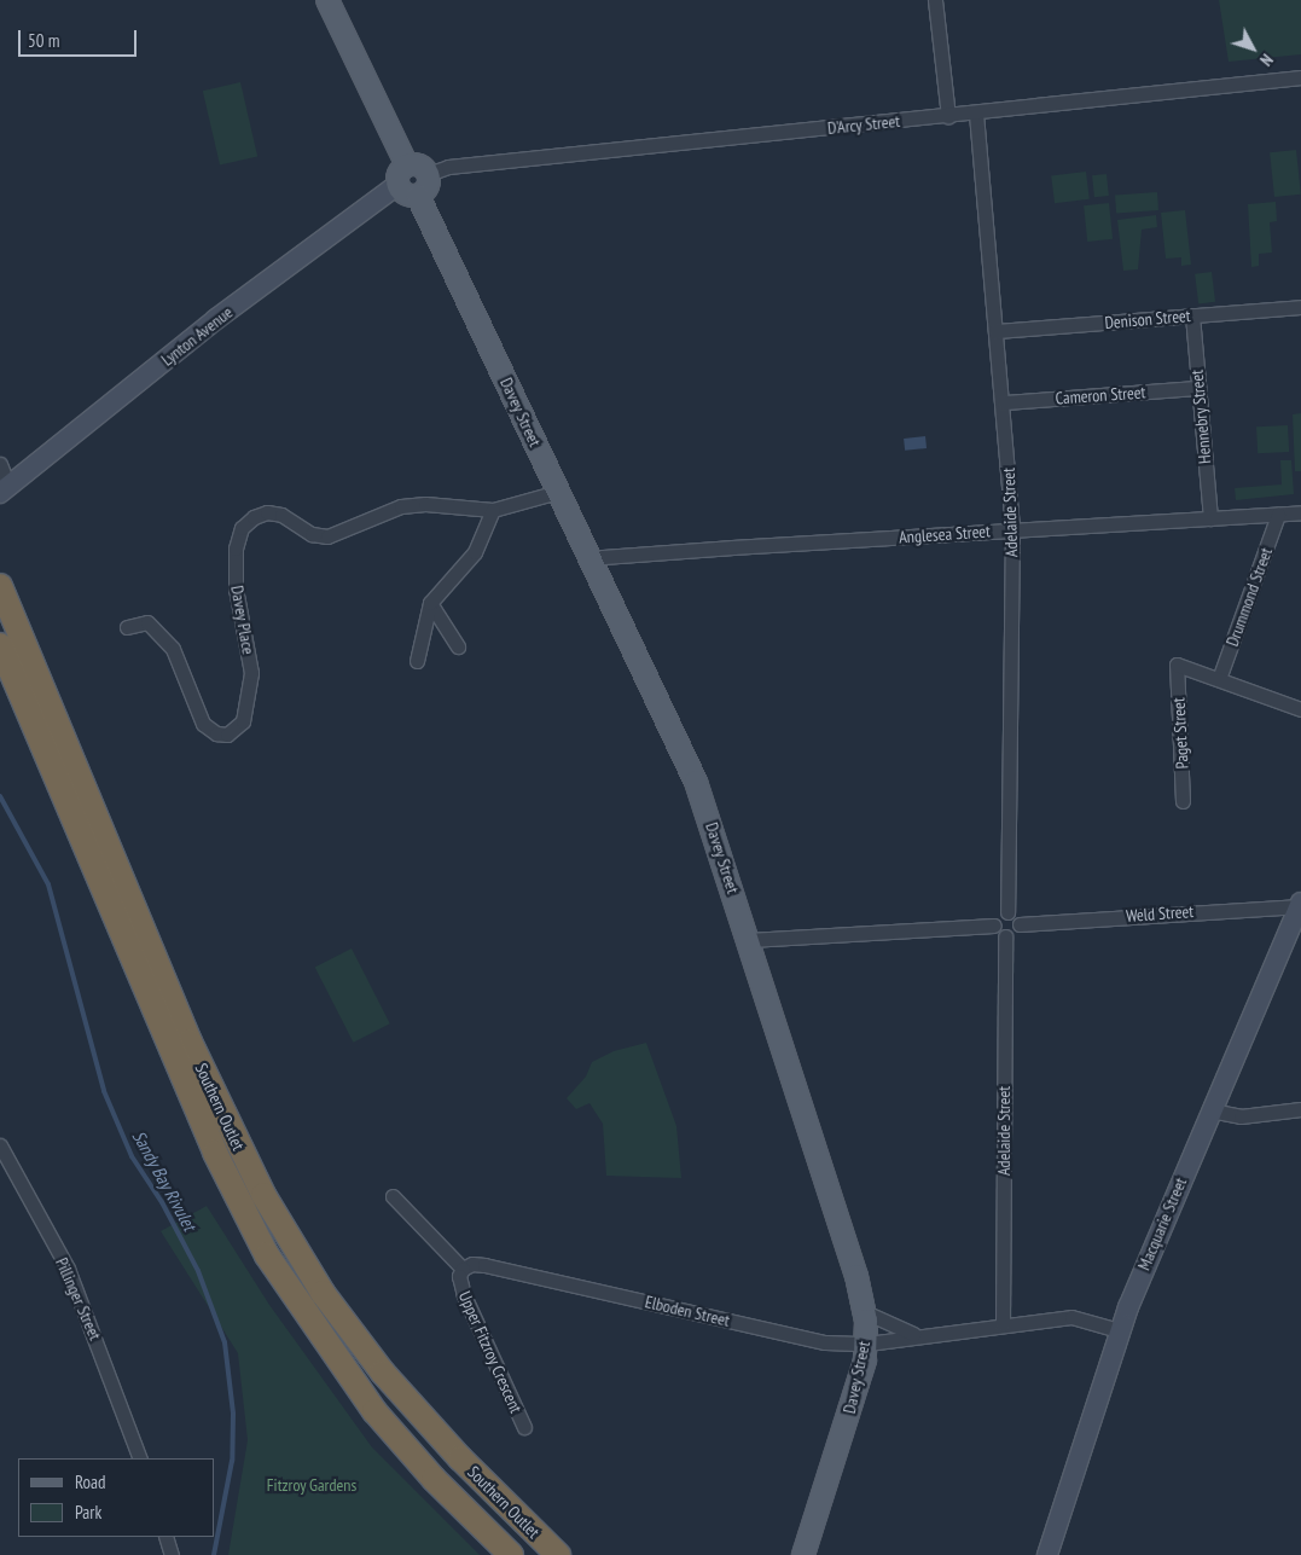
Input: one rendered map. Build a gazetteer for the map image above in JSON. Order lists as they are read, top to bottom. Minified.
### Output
{"streets":{"highway":["Southern Outlet"],"main road":["Davey Street"],"street":["D'Arcy Street","Denison Street","Lynton Avenue","Cameron Street","Hennebry Street","Adelaide Street","Anglesea Street","Drummond Street","Davey Place","Paget Street","Weld Street","Macquarie Street","Pillinger Street","Elboden Street","Upper Fitzroy Crescent"]},"crossings":[["D'Arcy Street","Lynton Avenue"],["D'Arcy Street","Davey Street"],["D'Arcy Street","Adelaide Street"],["Denison Street","Hennebry Street"],["Denison Street","Adelaide Street"],["Lynton Avenue","Davey Street"],["Cameron Street","Hennebry Street"],["Cameron Street","Adelaide Street"],["Davey Street","Anglesea Street"],["Davey Street","Davey Place"],["Davey Street","Elboden Street"],["Hennebry Street","Anglesea Street"],["Adelaide Street","Anglesea Street"],["Adelaide Street","Weld Street"],["Adelaide Street","Elboden Street"],["Anglesea Street","Drummond Street"],["Drummond Street","Paget Street"],["Weld Street","Macquarie Street"],["Macquarie Street","Elboden Street"],["Elboden Street","Upper Fitzroy Crescent"]],"water":["Sandy Bay Rivulet"],"parks":["Fitzroy Gardens"],"legend":["Road","Park"],"scale_bar":"50 m","north":"bottom right"}
